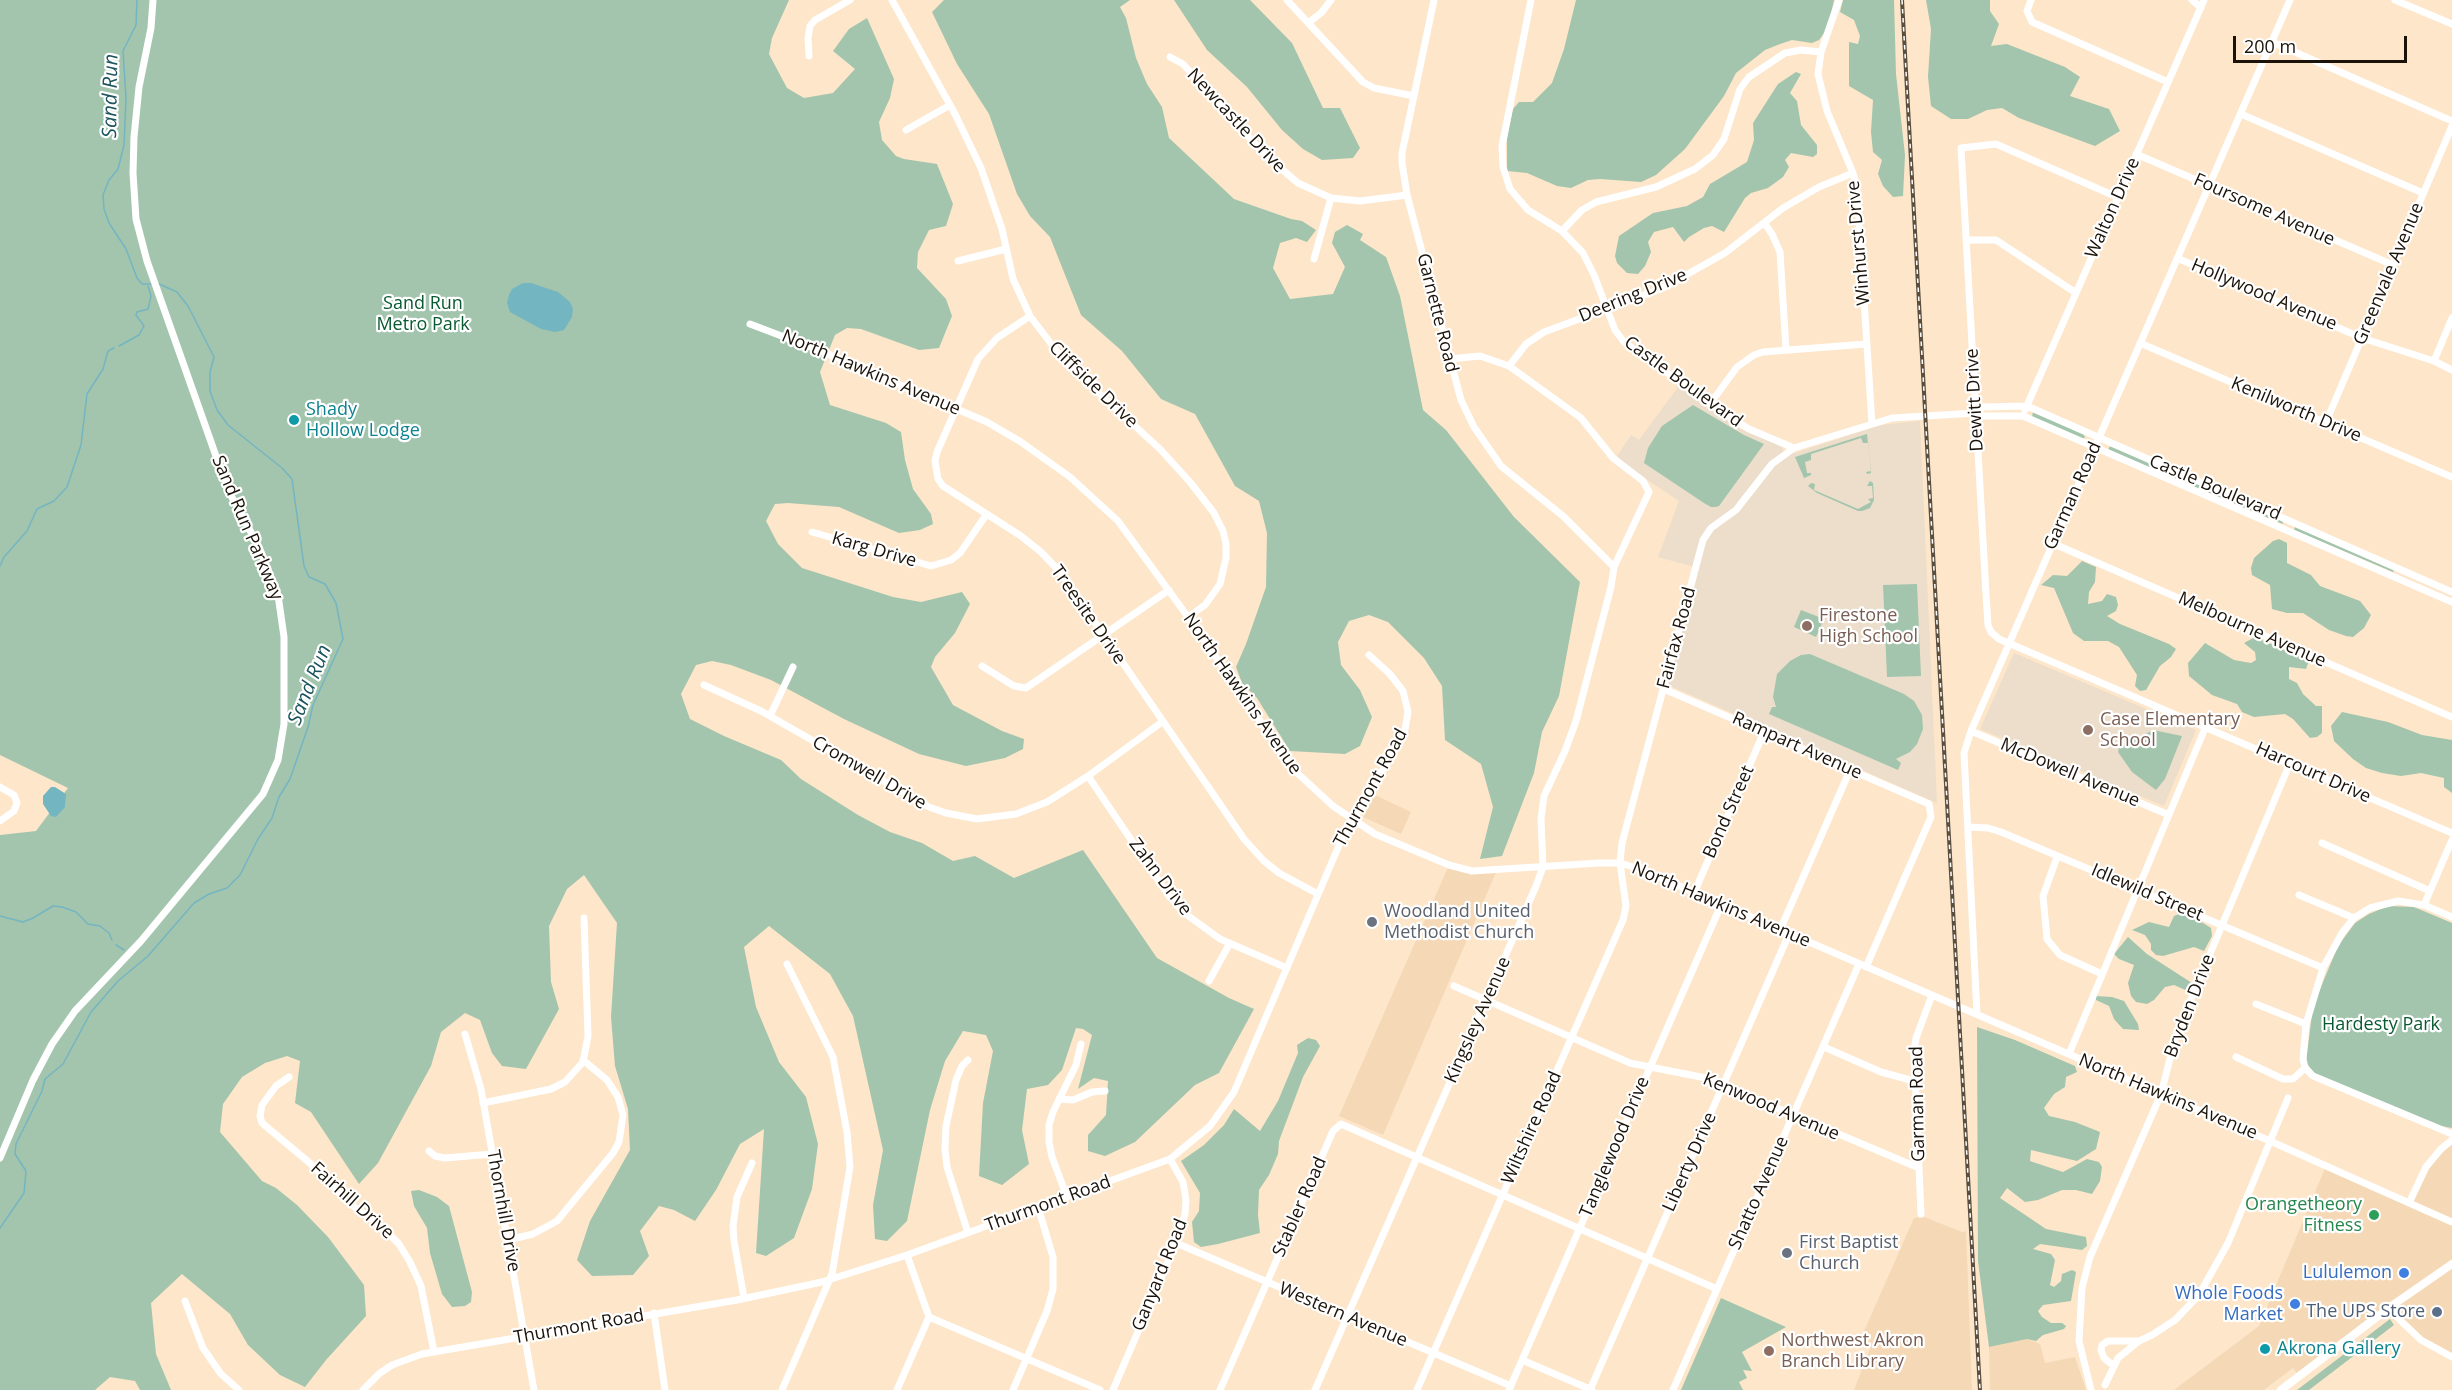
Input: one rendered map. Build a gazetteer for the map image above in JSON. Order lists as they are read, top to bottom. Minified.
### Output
{"streets":{"street":["Newcastle Drive","Walton Drive","Foursome Avenue","Winhurst Drive","Greenvale Avenue","Hollywood Avenue","Deering Drive","Garnette Road","North Hawkins Avenue","Castle Boulevard","Cliffside Drive","Dewitt Drive","Kenilworth Drive","Garman Road","Sand Run Parkway","Karg Drive","Treesite Drive","Melbourne Avenue","Fairfax Road","Rampart Avenue","Cromwell Drive","McDowell Avenue","Harcourt Drive","Thurmont Road","Bond Street","Zahn Drive","Idlewild Street","Bryden Drive","Kingsley Avenue","Kenwood Avenue","Wiltshire Road","Tanglewood Drive","Liberty Drive","Shatto Avenue","Fairhill Drive","Stabler Road","Thornhill Drive","Ganyard Road","Western Avenue"]},"crossings":[["Newcastle Drive","Garnette Road"],["Walton Drive","Foursome Avenue"],["Walton Drive","Castle Boulevard"],["Walton Drive","Dewitt Drive"],["Foursome Avenue","Greenvale Avenue"],["Foursome Avenue","Garman Road"],["Winhurst Drive","Deering Drive"],["Winhurst Drive","Castle Boulevard"],["Greenvale Avenue","Hollywood Avenue"],["Greenvale Avenue","Kenilworth Drive"],["Hollywood Avenue","Garman Road"],["Deering Drive","Castle Boulevard"],["Deering Drive","Kingsley Avenue"],["Garnette Road","Kingsley Avenue"],["North Hawkins Avenue","Cliffside Drive"],["North Hawkins Avenue","Garman Road"],["North Hawkins Avenue","Treesite Drive"],["North Hawkins Avenue","Fairfax Road"],["North Hawkins Avenue","Thurmont Road"],["North Hawkins Avenue","Bond Street"],["North Hawkins Avenue","Bryden Drive"],["North Hawkins Avenue","Kingsley Avenue"],["North Hawkins Avenue","Wiltshire Road"],["North Hawkins Avenue","Tanglewood Drive"],["North Hawkins Avenue","Liberty Drive"],["North Hawkins Avenue","Shatto Avenue"],["Castle Boulevard","Dewitt Drive"],["Castle Boulevard","Garman Road"],["Castle Boulevard","Fairfax Road"],["Cliffside Drive","Treesite Drive"],["Dewitt Drive","Garman Road"],["Dewitt Drive","Harcourt Drive"],["Kenilworth Drive","Garman Road"],["Garman Road","Melbourne Avenue"],["Garman Road","McDowell Avenue"],["Garman Road","Harcourt Drive"],["Garman Road","Idlewild Street"],["Garman Road","Kenwood Avenue"],["Karg Drive","Treesite Drive"],["Treesite Drive","Cromwell Drive"],["Treesite Drive","Thurmont Road"],["Fairfax Road","Rampart Avenue"],["Fairfax Road","Wiltshire Road"],["Rampart Avenue","Bond Street"],["Rampart Avenue","Shatto Avenue"],["Cromwell Drive","Zahn Drive"],["Harcourt Drive","Bryden Drive"],["Thurmont Road","Zahn Drive"],["Thurmont Road","Fairhill Drive"],["Thurmont Road","Thornhill Drive"],["Thurmont Road","Ganyard Road"],["Idlewild Street","Bryden Drive"],["Kingsley Avenue","Kenwood Avenue"],["Kingsley Avenue","Stabler Road"],["Kingsley Avenue","Western Avenue"],["Kenwood Avenue","Wiltshire Road"],["Kenwood Avenue","Tanglewood Drive"],["Kenwood Avenue","Liberty Drive"],["Kenwood Avenue","Shatto Avenue"],["Wiltshire Road","Western Avenue"],["Tanglewood Drive","Western Avenue"],["Stabler Road","Western Avenue"],["Ganyard Road","Western Avenue"]],"water":["Sand Run"],"parks":["Sand Run Metro Park","Hardesty Park"],"places":["Shady Hollow Lodge","Firestone High School","Case Elementary School","Woodland United Methodist Church","Orangetheory Fitness","First Baptist Church","Lululemon","Whole Foods Market","The UPS Store","Akrona Gallery","Northwest Akron Branch Library"],"scale_bar":"200 m"}
